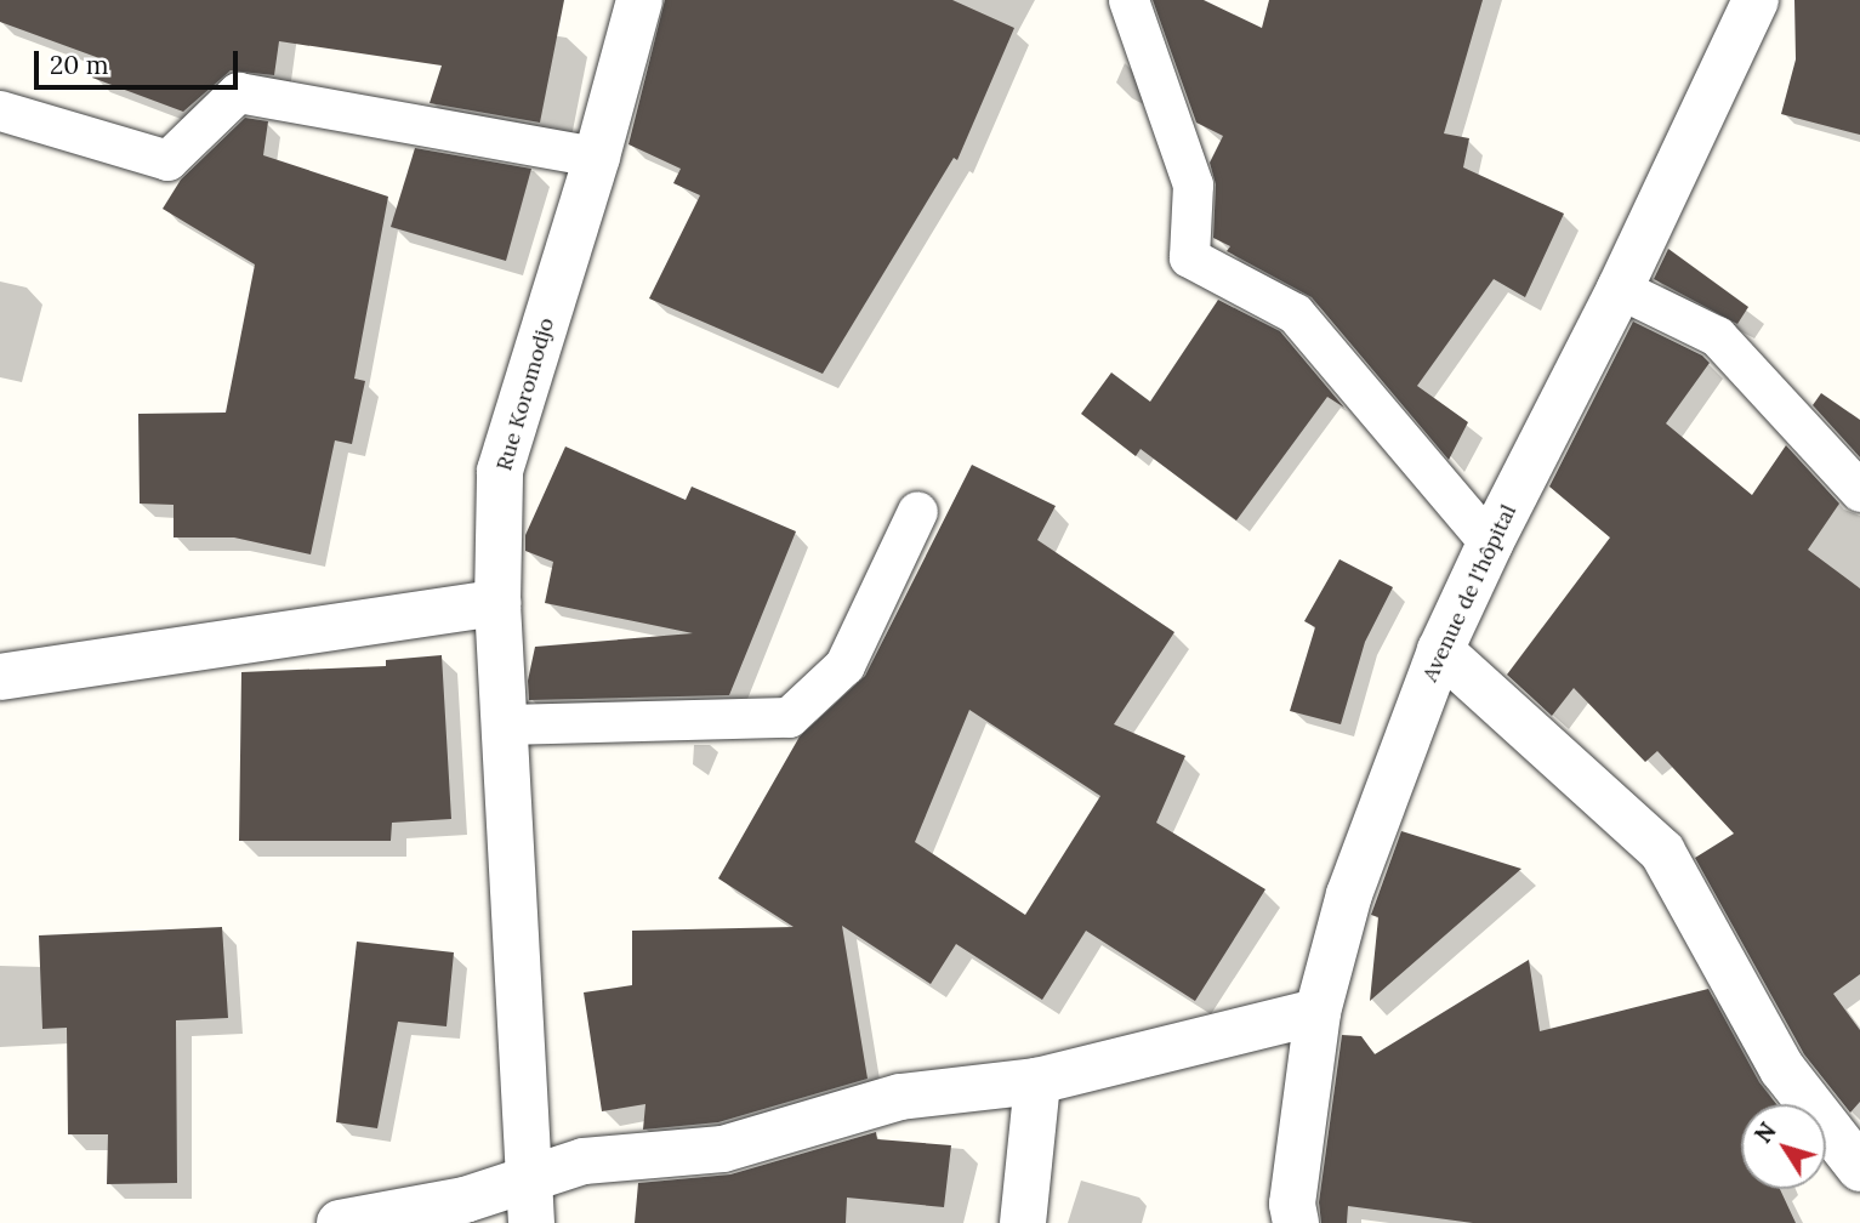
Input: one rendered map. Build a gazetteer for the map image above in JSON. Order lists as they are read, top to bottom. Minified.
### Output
{"streets":{"street":["Rue Koromodjo","Avenue de l'hôpital"]},"scale_bar":"20 m","north":"top left"}
